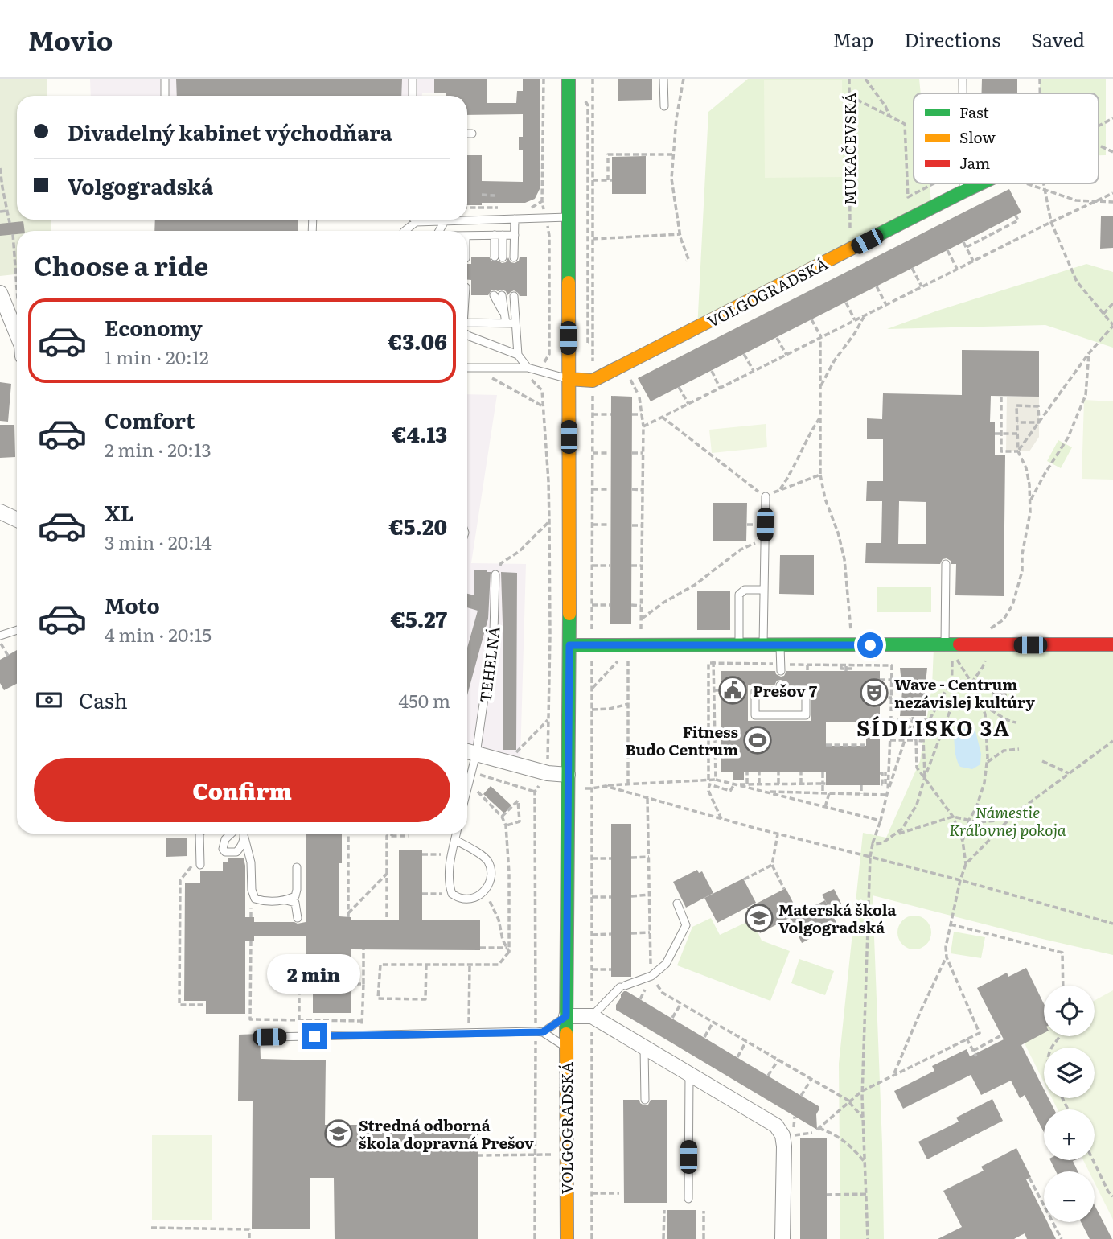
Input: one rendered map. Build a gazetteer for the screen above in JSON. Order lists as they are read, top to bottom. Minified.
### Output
{"streets":{"street":["VOLGOGRADSKÁ"],"lane":["TEHELNÁ"],"path":["MUKAČEVSKÁ"]},"crossings":[["MUKAČEVSKÁ","VOLGOGRADSKÁ"]],"districts":["SÍDLISKO 3A"],"parks":["Námestie Kráľovnej pokoja"],"places":{"public building":["Prešov 7"],"theatre":["Wave - Centrum nezávislej kultúry"],"sports":["Fitness Budo Centrum"],"school or university":["Materská škola Volgogradská","Stredná odborná škola dopravná Prešov"]},"legend":["Fast","Slow","Jam"],"page":{"header":"Movio","nav":["Map","Directions","Saved"],"banner":["Divadelný kabinet východňara","Volgogradská"],"heading":"Choose a ride","list":[{"name":"Economy","note":"1 min · 20:12","value":"€3.06"},{"name":"Comfort","note":"2 min · 20:13","value":"€4.13"},{"name":"XL","note":"3 min · 20:14","value":"€5.20"},{"name":"Moto","note":"4 min · 20:15","value":"€5.27"}],"pay":["Cash","450 m"],"buttons":"Confirm","bubble":"2 min","map_buttons":["+","−"]}}
